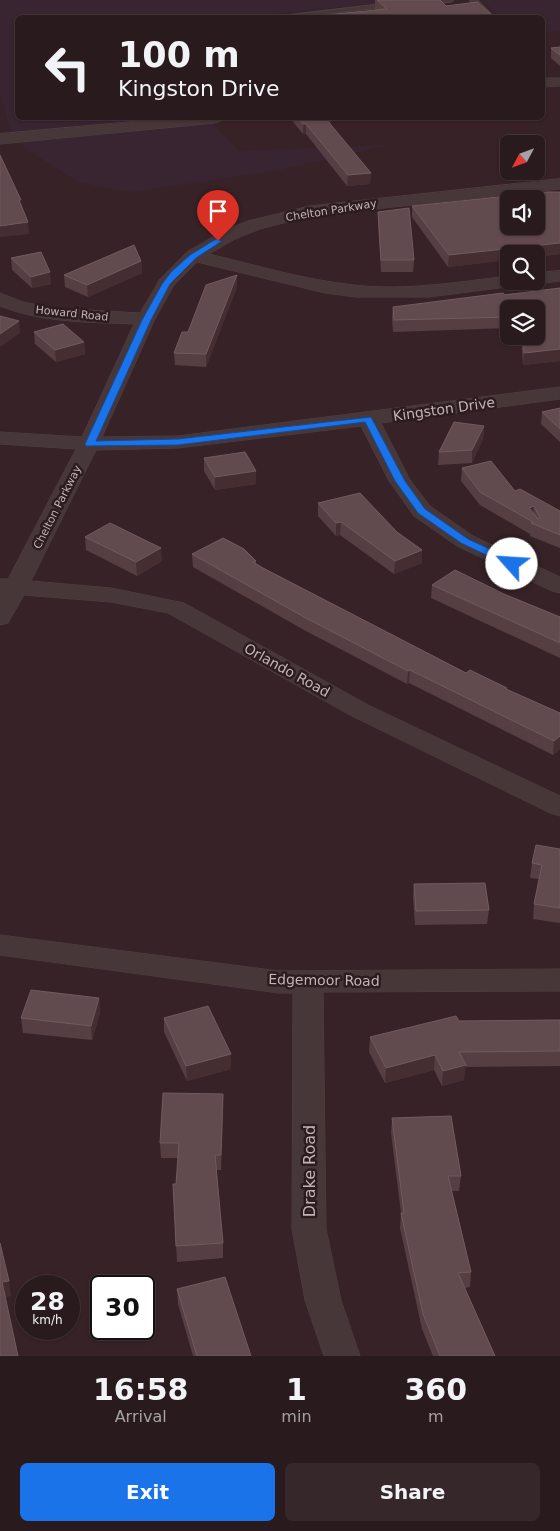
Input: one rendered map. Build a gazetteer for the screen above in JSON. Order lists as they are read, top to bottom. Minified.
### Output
{"streets":{"street":["Chelton Parkway","Howard Road","Kingston Drive","Orlando Road","Edgemoor Road","Drake Road"]},"crossings":[["Chelton Parkway","Howard Road"],["Chelton Parkway","Kingston Drive"],["Chelton Parkway","Orlando Road"],["Edgemoor Road","Drake Road"]],"north":"bottom left","page":{"turn":["100 m","Kingston Drive"],"speed":"28 km/h","limit":"30","eta":["16:58","Arrival","1","min","360","m"],"buttons":["Exit","Share"]}}
